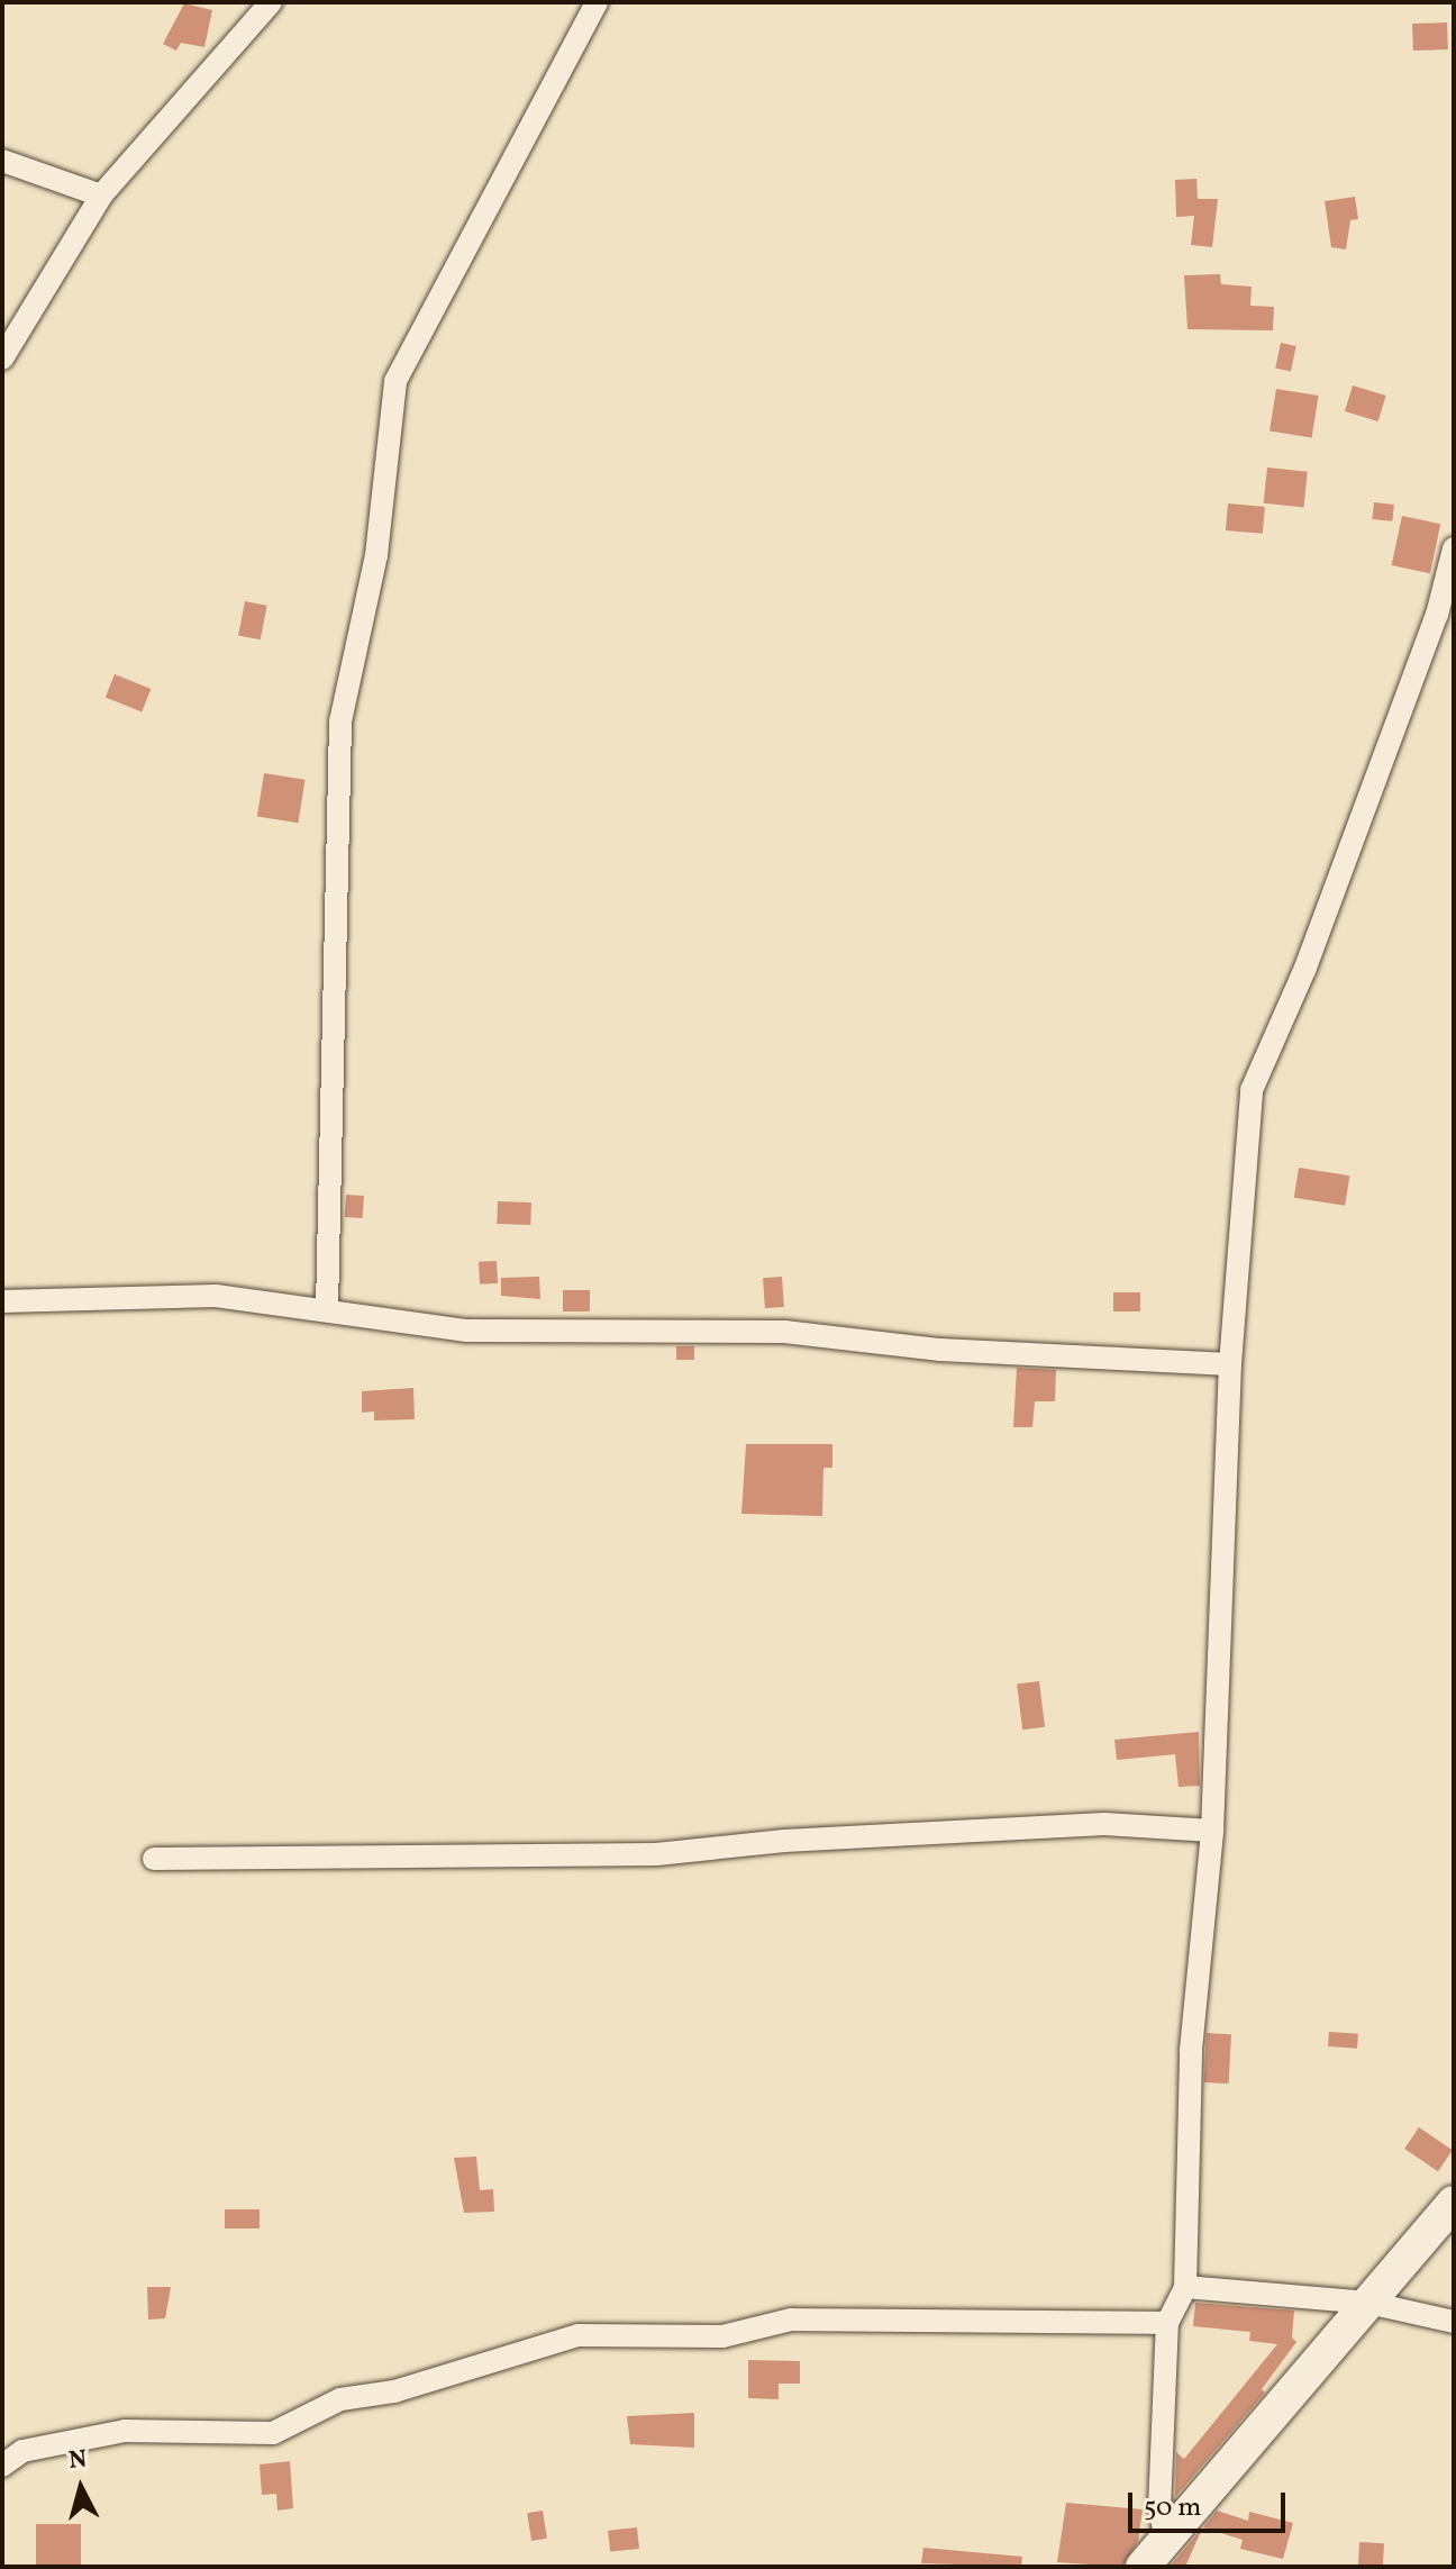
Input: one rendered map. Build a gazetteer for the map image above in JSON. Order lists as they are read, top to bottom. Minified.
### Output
{"scale_bar":"50 m","north":"top"}
